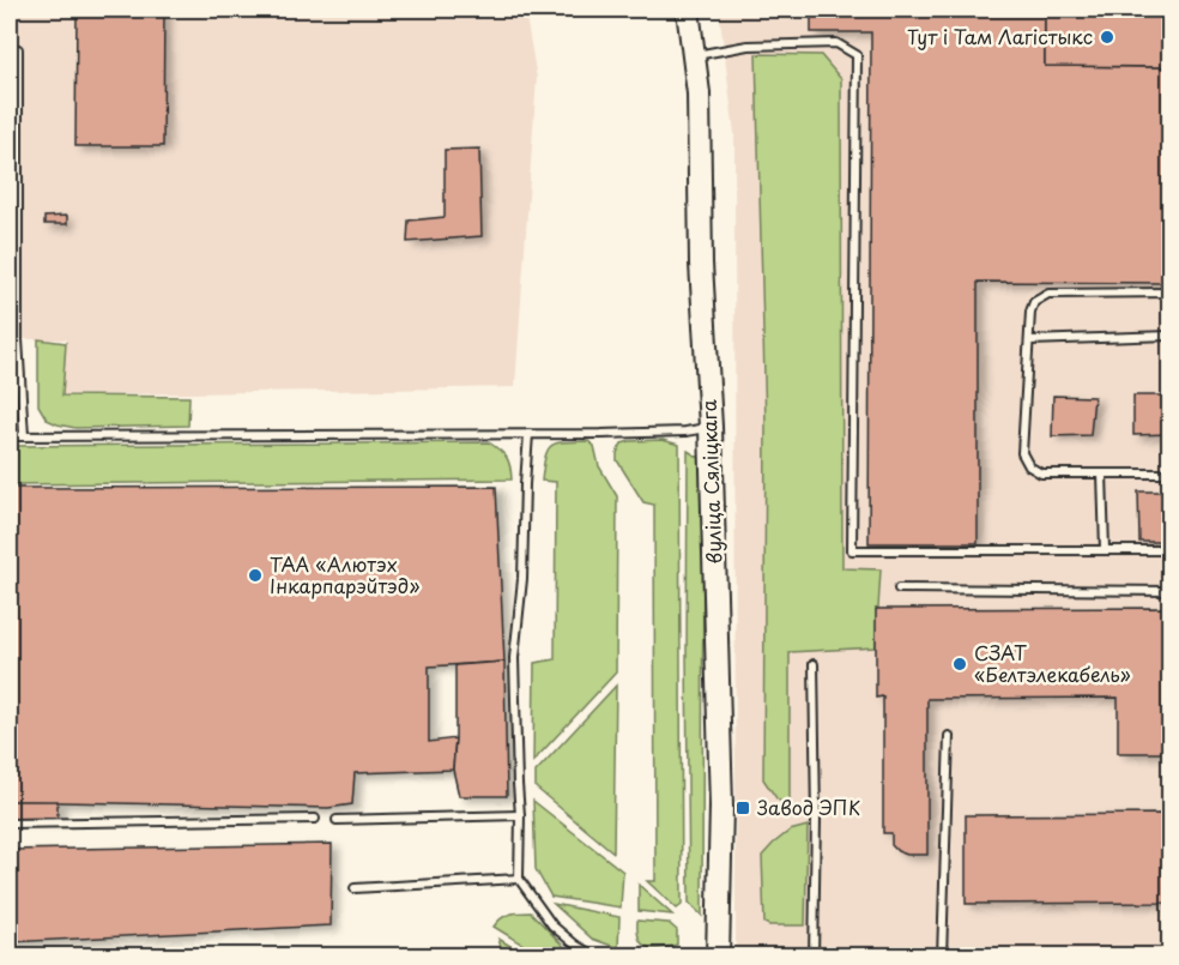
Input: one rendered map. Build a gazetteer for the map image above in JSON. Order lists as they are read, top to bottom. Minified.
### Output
{"streets":{"main road":["вуліца Сяліцкага"]},"places":{"other":["Тут і Там Лагістыкс","ТАА «Алютэх Інкарпарэйтэд»","СЗАТ «Белтэлекабель»"],"transit":["Завод ЭПК"]}}
